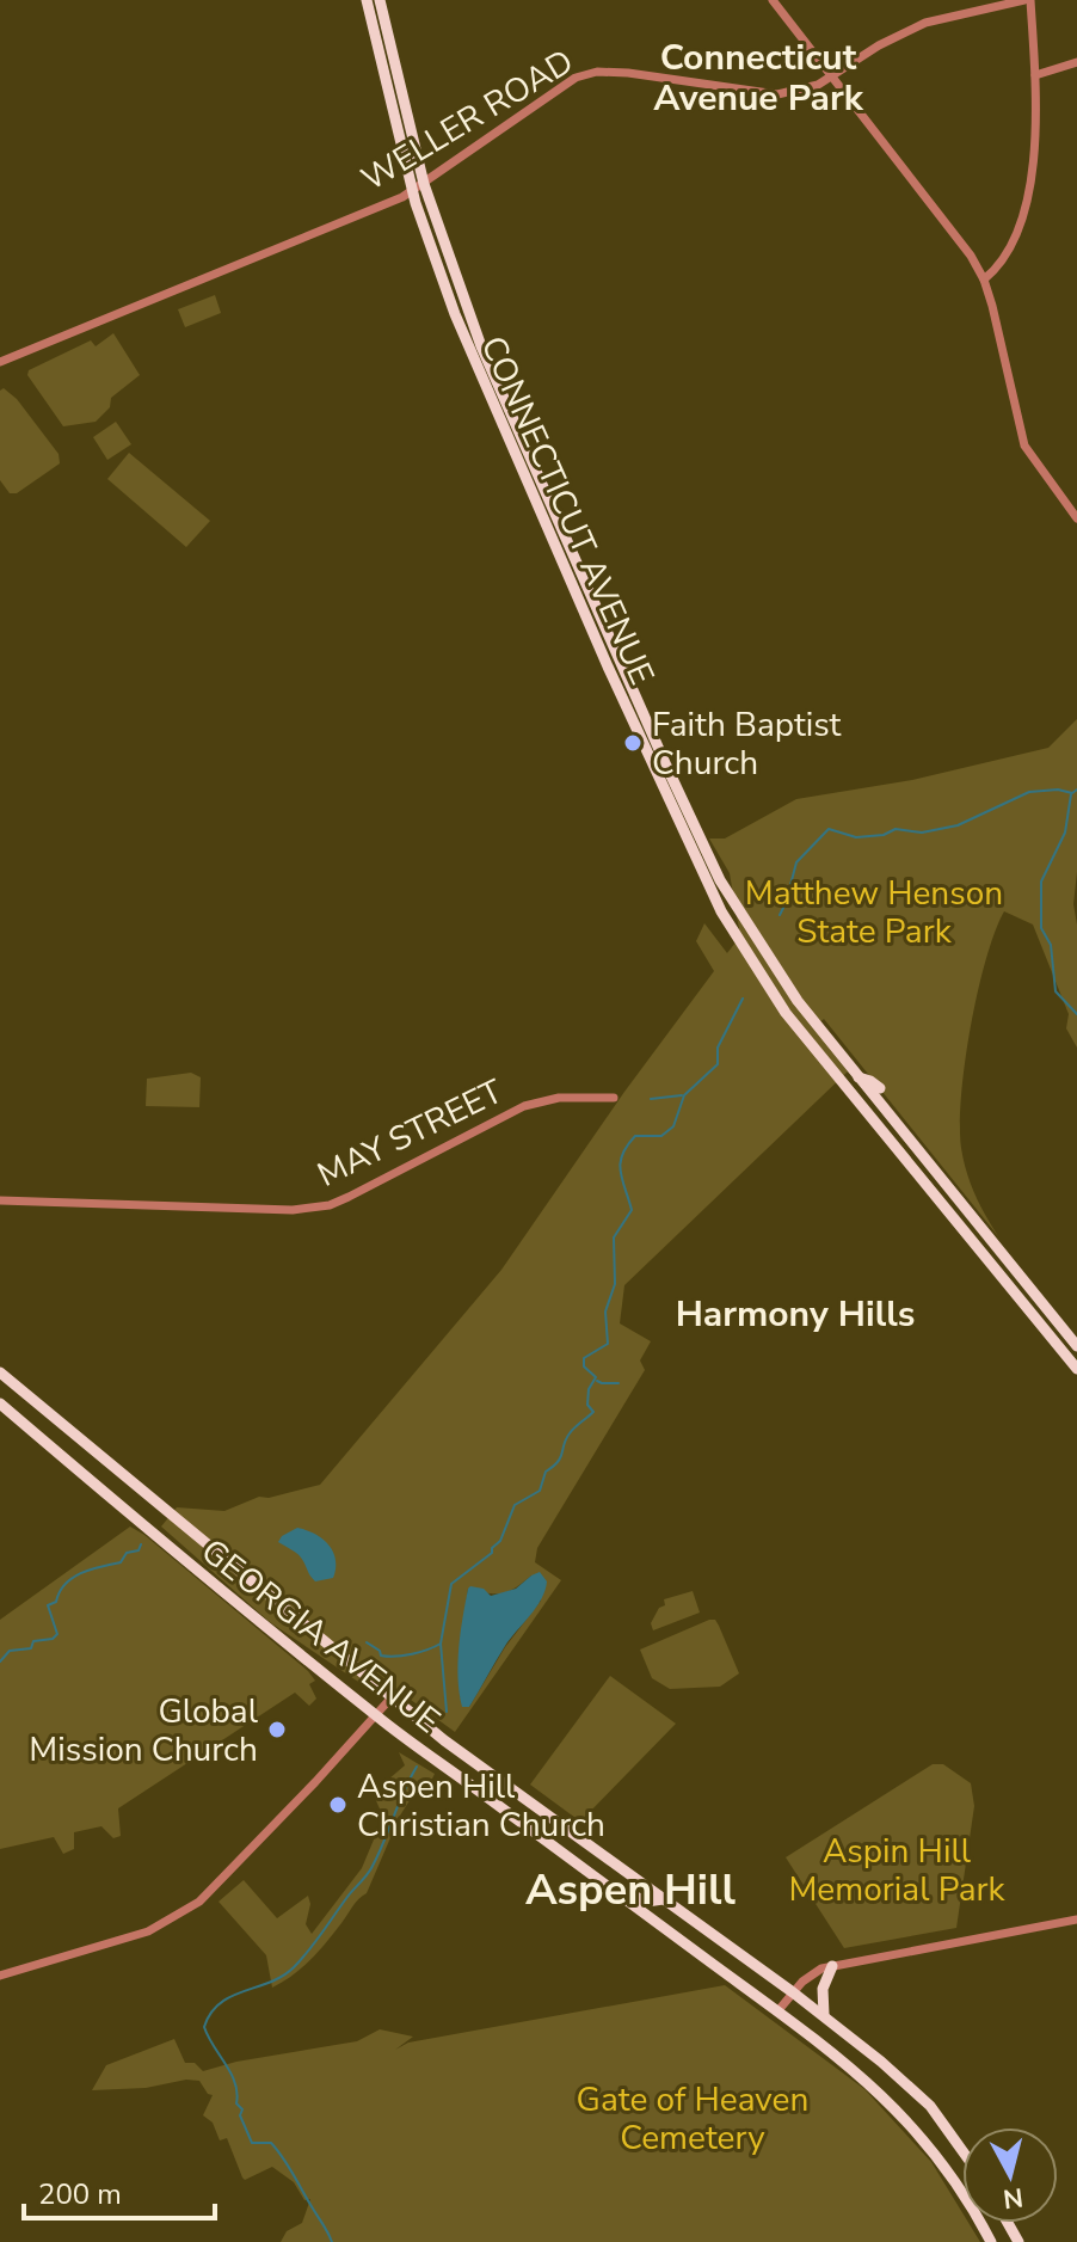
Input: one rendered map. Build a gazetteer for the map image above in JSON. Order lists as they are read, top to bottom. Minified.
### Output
{"streets":{"main road":["CONNECTICUT AVENUE","GEORGIA AVENUE"],"street":["WELLER ROAD","MAY STREET"]},"crossings":[["WELLER ROAD","CONNECTICUT AVENUE"]],"districts":["Connecticut Avenue Park","Harmony Hills","Aspen Hill"],"parks":["Matthew Henson State Park","Aspin Hill Memorial Park","Gate of Heaven Cemetery"],"places":["Faith Baptist Church","Global Mission Church","Aspen Hill Christian Church"],"scale_bar":"200 m","north":"bottom"}
